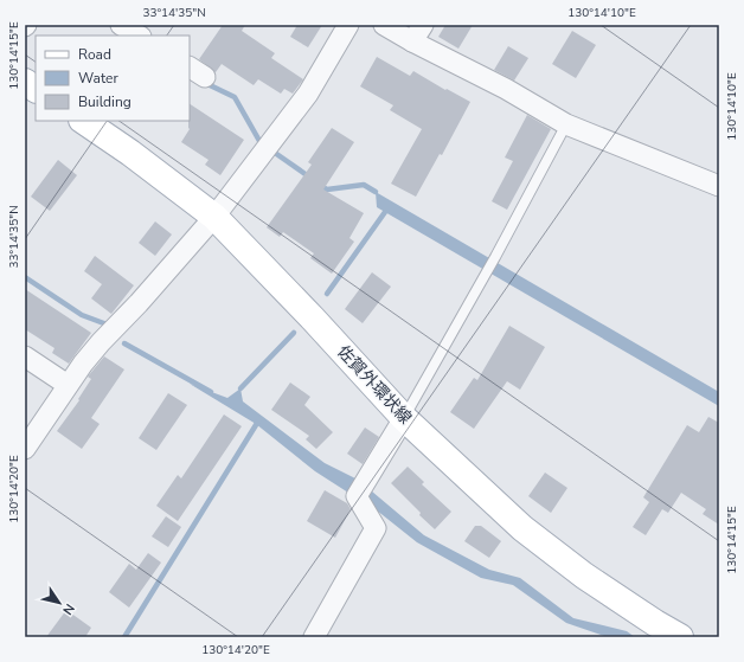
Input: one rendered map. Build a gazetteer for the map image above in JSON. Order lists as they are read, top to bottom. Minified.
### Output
{"streets":{"main road":["佐賀外環状線"]},"legend":["Road","Water","Building"],"north":"bottom right","coordinates":["33°14'35\"N","130°14'10\"E","130°14'15\"E","130°14'20\"E"]}
